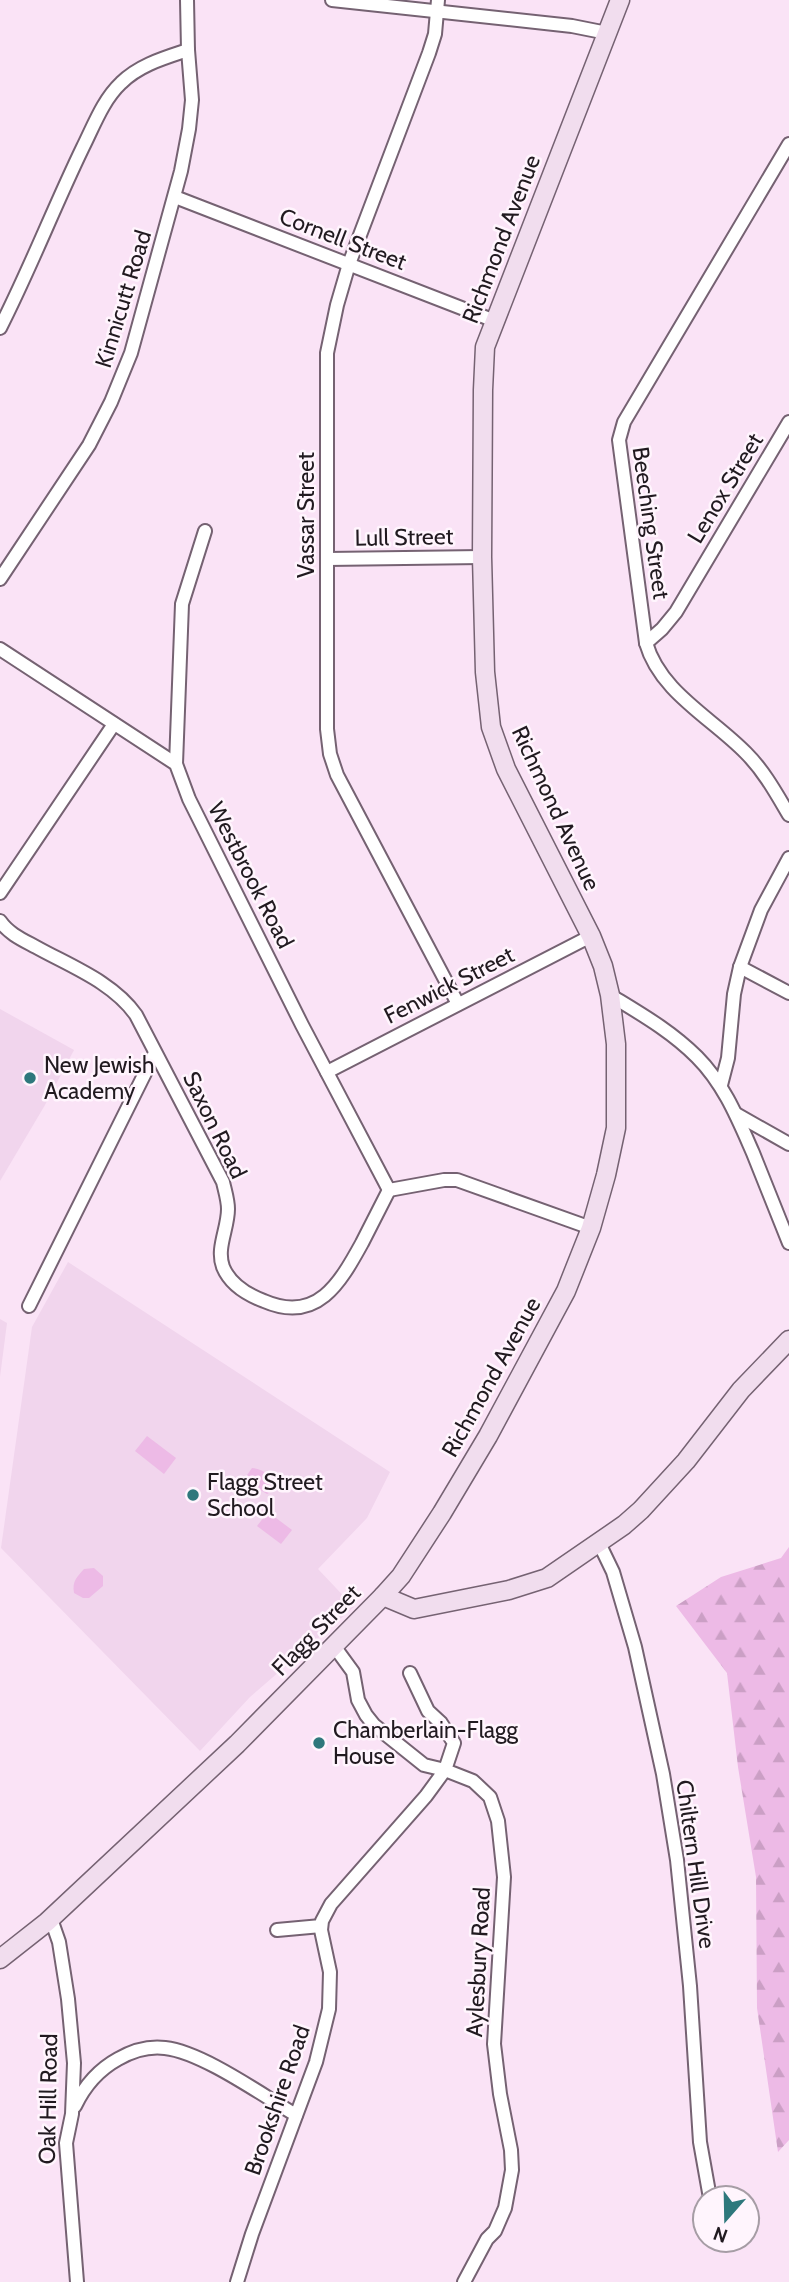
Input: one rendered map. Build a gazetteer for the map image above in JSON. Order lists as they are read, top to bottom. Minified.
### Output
{"streets":{"street":["Cornell Street","Richmond Avenue","Kinnicutt Road","Lenox Street","Vassar Street","Beeching Street","Lull Street","Westbrook Road","Fenwick Street","Saxon Road","Flagg Street","Chiltern Hill Drive","Aylesbury Road","Oak Hill Road","Brookshire Road"]},"crossings":[["Cornell Street","Richmond Avenue"],["Cornell Street","Kinnicutt Road"],["Cornell Street","Vassar Street"],["Richmond Avenue","Lull Street"],["Richmond Avenue","Fenwick Street"],["Richmond Avenue","Flagg Street"],["Lenox Street","Beeching Street"],["Vassar Street","Lull Street"],["Vassar Street","Fenwick Street"],["Westbrook Road","Fenwick Street"],["Westbrook Road","Saxon Road"],["Flagg Street","Chiltern Hill Drive"],["Flagg Street","Oak Hill Road"]],"places":["New Jewish Academy","Flagg Street School","Chamberlain-Flagg House"],"north":"bottom"}
